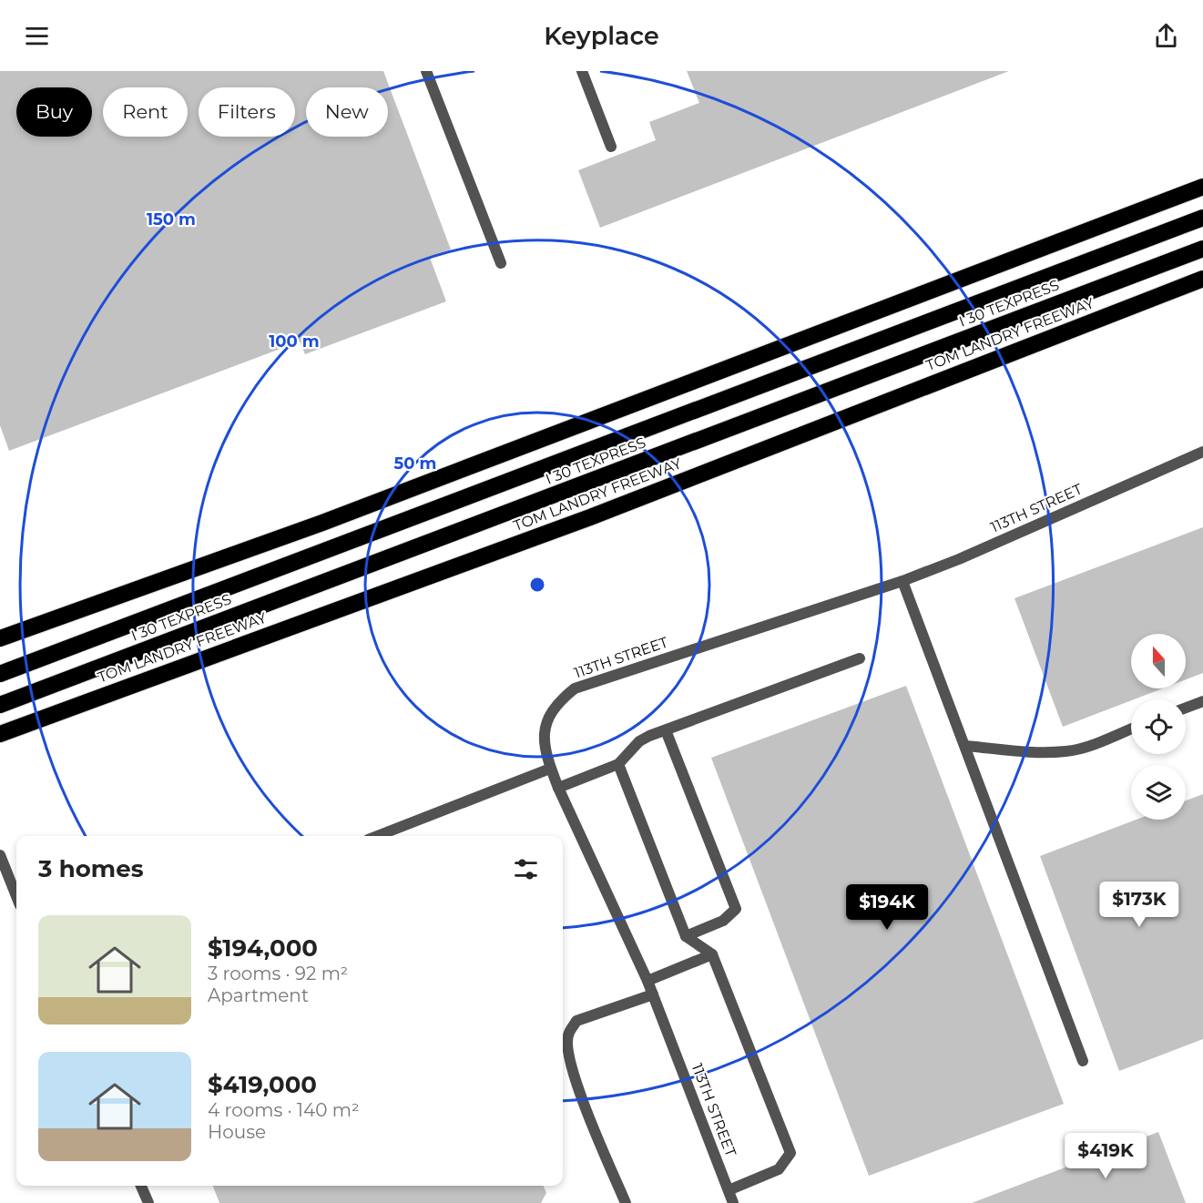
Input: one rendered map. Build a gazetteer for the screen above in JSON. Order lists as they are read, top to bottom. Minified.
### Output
{"streets":{"highway":["I 30 TEXPRESS","TOM LANDRY FREEWAY"],"street":["113TH STREET"]},"north":"top","page":{"header":"Keyplace","chip":["Buy","Rent","Filters","New"],"heading":"3 homes","price":["$173K","$194K","$419K"],"list":[{"name":"$194,000","note":"3 rooms · 92 m² · Apartment"},{"name":"$419,000","note":"4 rooms · 140 m² · House"}]},"rings":["150 m","100 m","50 m"]}
